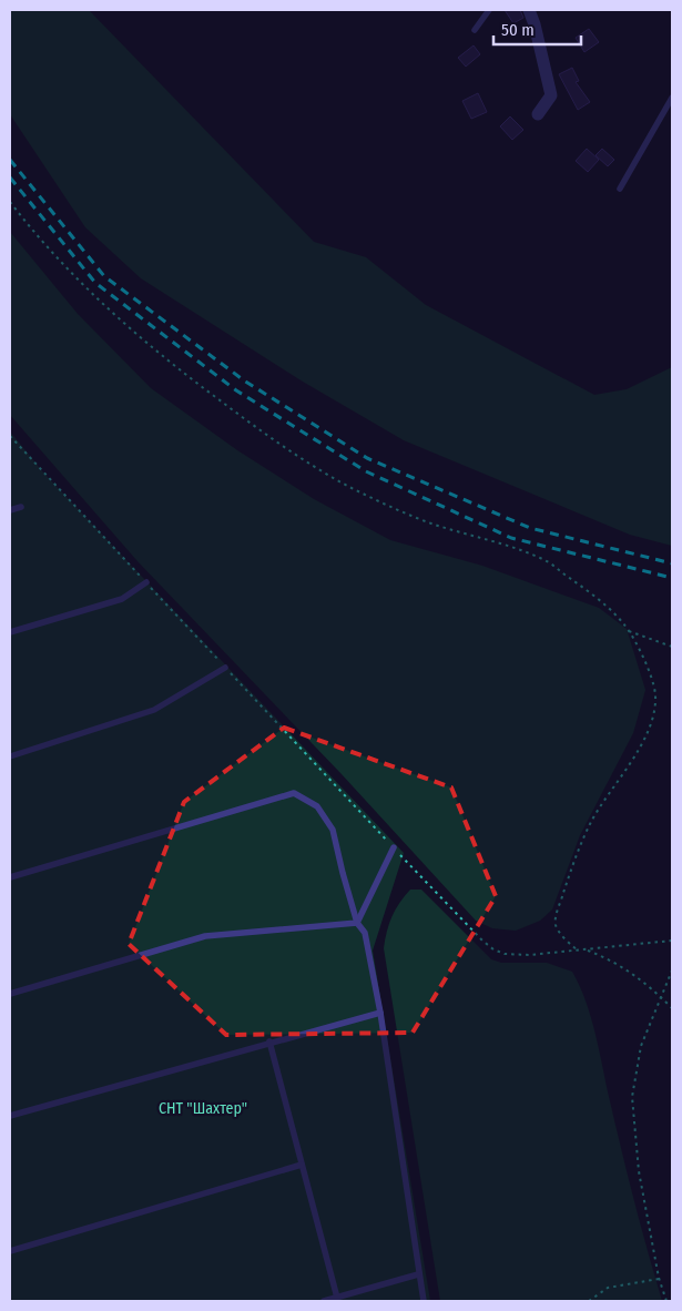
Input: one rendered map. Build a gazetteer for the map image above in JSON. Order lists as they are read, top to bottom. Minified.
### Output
{"parks":["СНТ \"Шахтер\""],"scale_bar":"50 m"}
